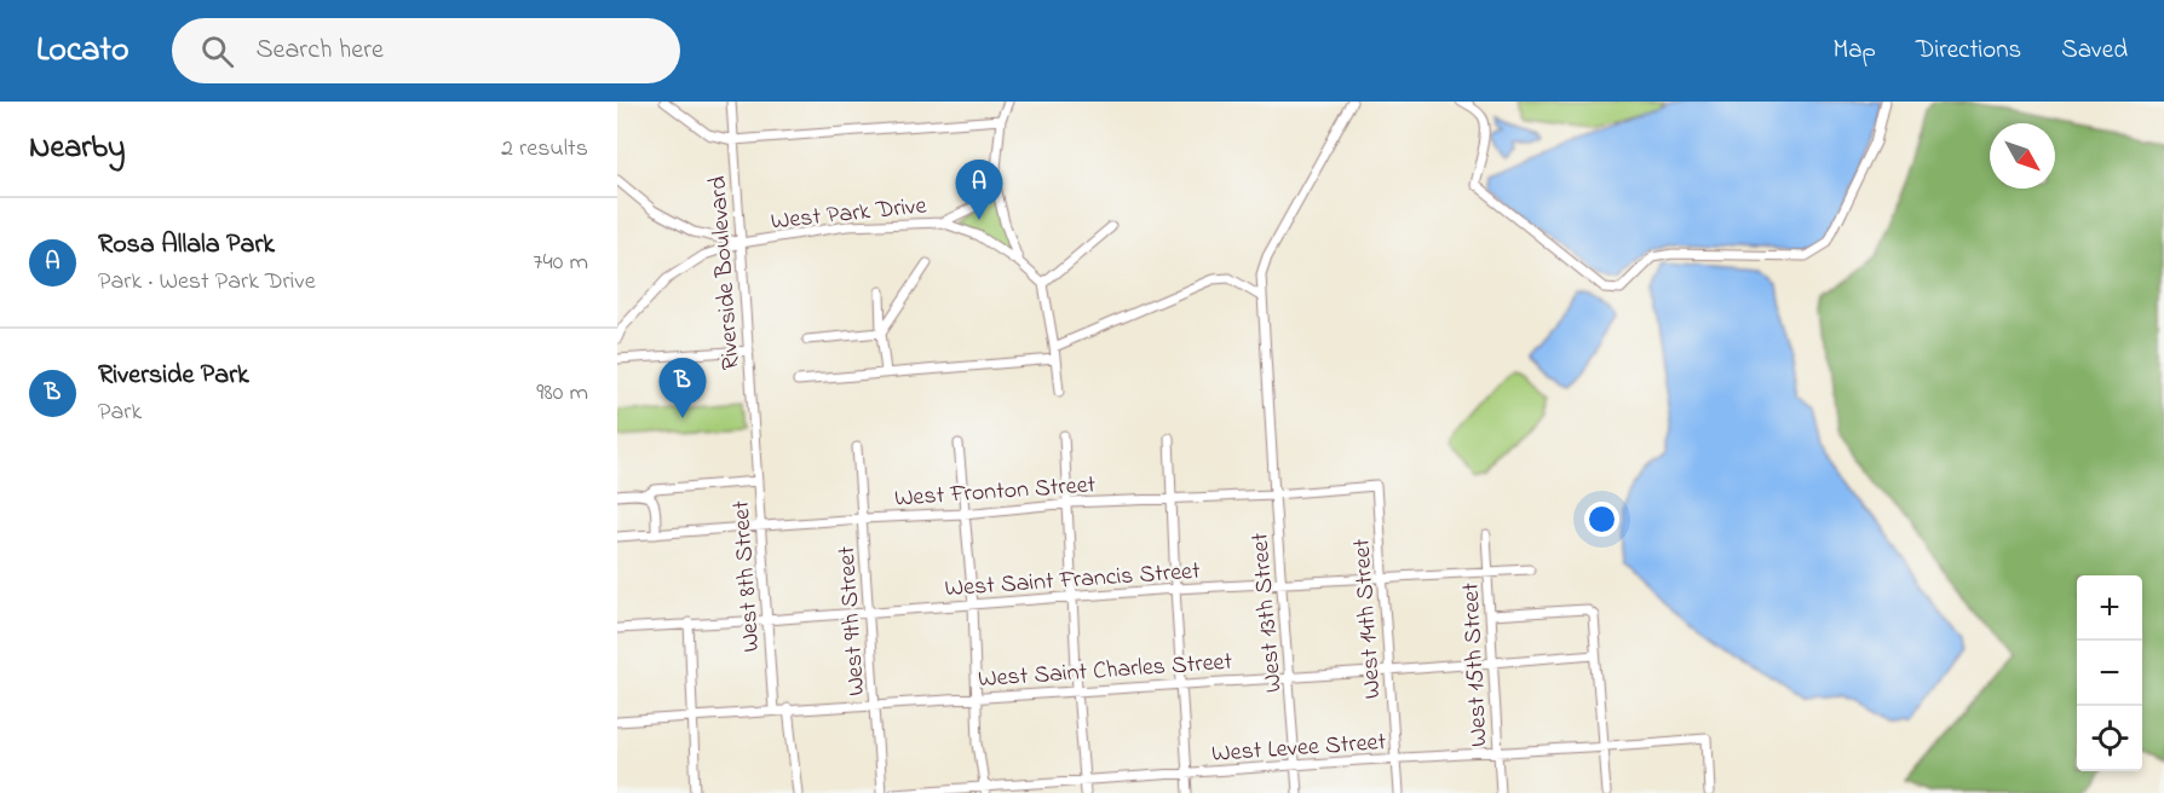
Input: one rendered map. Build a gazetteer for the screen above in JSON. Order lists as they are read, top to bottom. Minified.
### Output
{"streets":{"street":["West Park Drive","Riverside Boulevard","West Fronton Street","West 8th Street","West Saint Francis Street","West 13th Street","West 14th Street","West 9th Street","West 15th Street","West Saint Charles Street","West Levee Street"]},"crossings":[["West Park Drive","Riverside Boulevard"],["Riverside Boulevard","West 8th Street"],["West Fronton Street","West 8th Street"],["West Fronton Street","West 13th Street"],["West Fronton Street","West 14th Street"],["West Fronton Street","West 9th Street"],["West 8th Street","West Saint Francis Street"],["West 8th Street","West Saint Charles Street"],["West Saint Francis Street","West 13th Street"],["West Saint Francis Street","West 14th Street"],["West Saint Francis Street","West 9th Street"],["West Saint Francis Street","West 15th Street"],["West 13th Street","West Saint Charles Street"],["West 13th Street","West Levee Street"],["West 14th Street","West Saint Charles Street"],["West 14th Street","West Levee Street"],["West 9th Street","West Saint Charles Street"],["West 15th Street","West Saint Charles Street"],["West 15th Street","West Levee Street"]],"north":"bottom right","page":{"header":"Locato","search":"Search here","nav":["Map","Directions","Saved"],"heading":["Nearby","2 results"],"pins":["A","B"],"list":[{"mark":"A","name":"Rosa Allala Park","note":"Park · West Park Drive","value":"740 m"},{"mark":"B","name":"Riverside Park","note":"Park","value":"980 m"}],"map_buttons":["+","−"]}}
